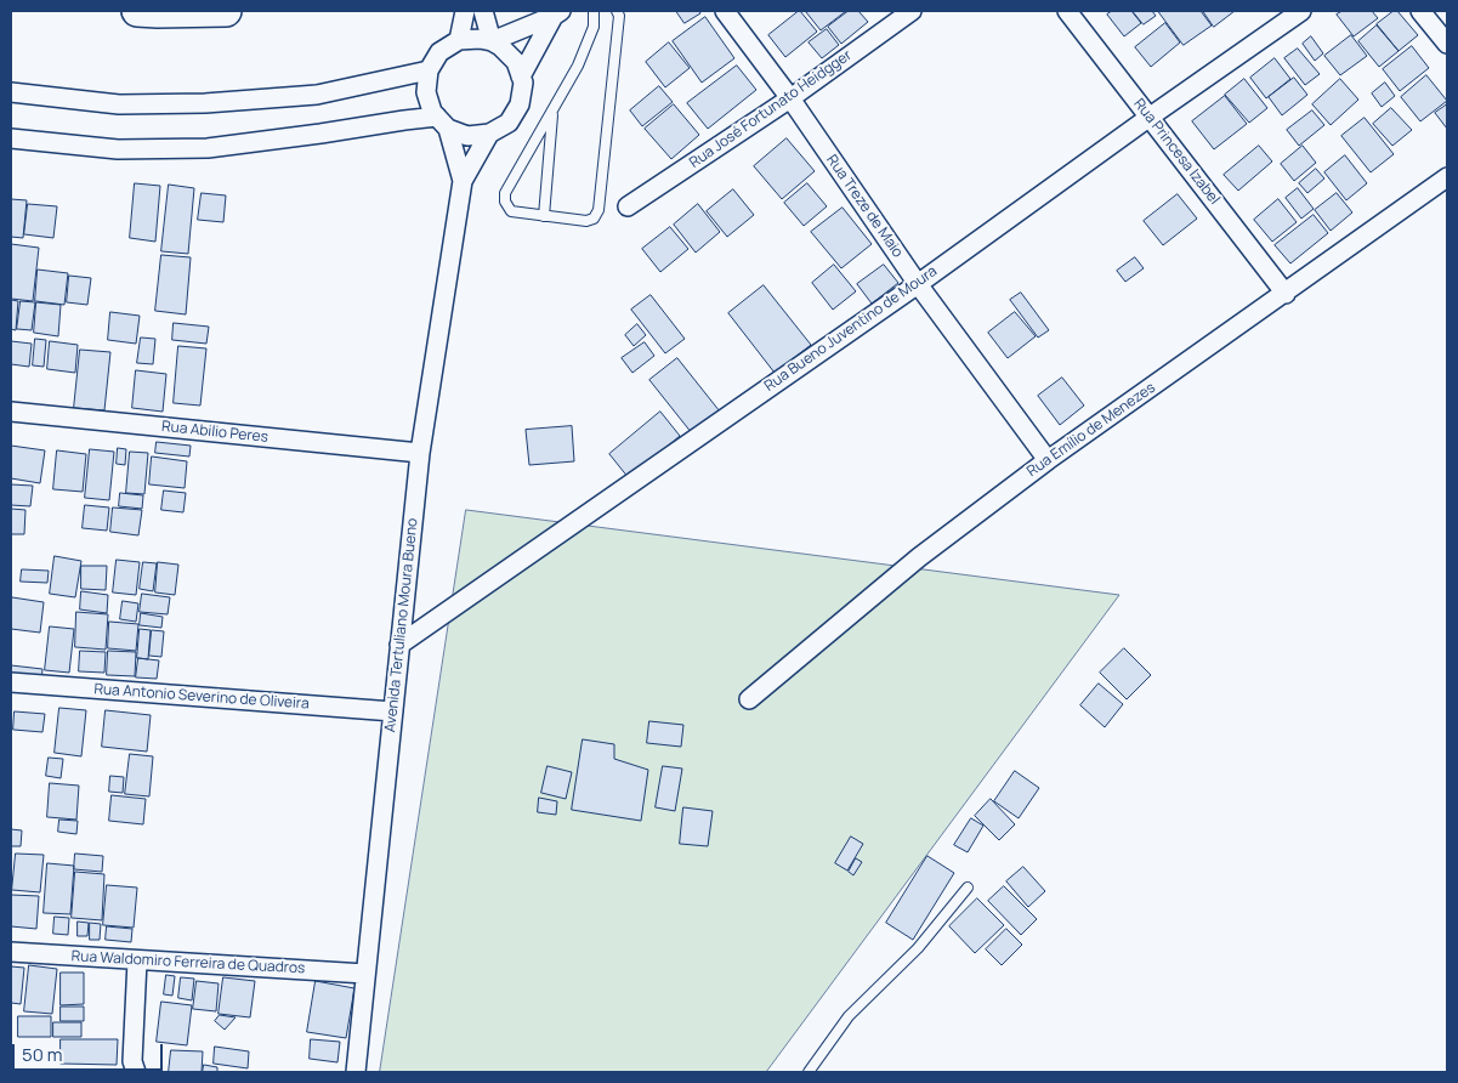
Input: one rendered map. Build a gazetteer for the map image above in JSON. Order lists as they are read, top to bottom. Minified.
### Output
{"streets":{"street":["Rua José Fortunato Heidgger","Rua Princesa Izabel","Rua Treze de Maio","Rua Bueno Juventino de Moura","Rua Emílio de Menezes","Rua Abilio Peres","Avenida Tertuliano Moura Bueno","Rua Antonio Severino de Oliveira","Rua Waldomiro Ferreira de Quadros"]},"crossings":[["Rua José Fortunato Heidgger","Rua Treze de Maio"],["Rua Princesa Izabel","Rua Bueno Juventino de Moura"],["Rua Princesa Izabel","Rua Emílio de Menezes"],["Rua Treze de Maio","Rua Bueno Juventino de Moura"],["Rua Treze de Maio","Rua Emílio de Menezes"],["Rua Bueno Juventino de Moura","Avenida Tertuliano Moura Bueno"],["Rua Abilio Peres","Avenida Tertuliano Moura Bueno"],["Avenida Tertuliano Moura Bueno","Rua Antonio Severino de Oliveira"],["Avenida Tertuliano Moura Bueno","Rua Waldomiro Ferreira de Quadros"]],"scale_bar":"50 m"}
